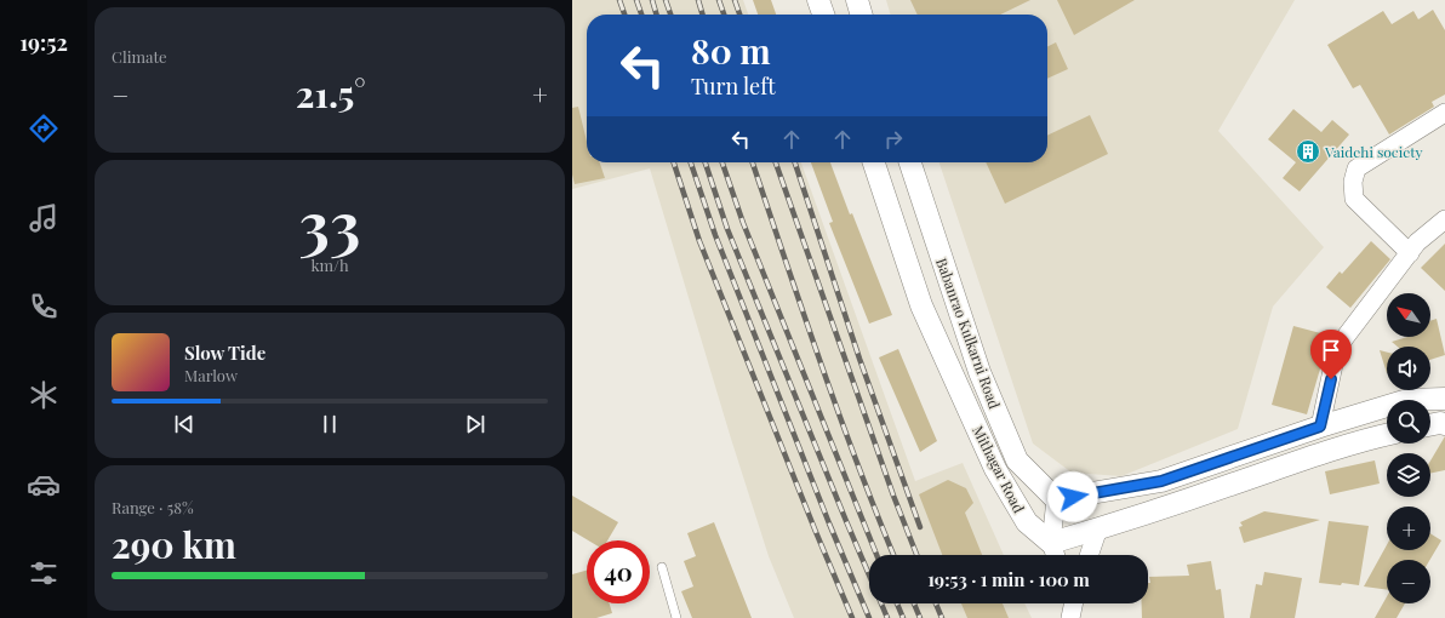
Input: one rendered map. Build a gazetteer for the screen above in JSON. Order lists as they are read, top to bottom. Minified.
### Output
{"streets":{"street":["Babanrao Kulkarni Road","Mithagar Road"]},"places":{"building":["Vaidehi society"]},"north":"top left","page":{"tabs":"19:52","tile":["Climate",["33","km/h"],["Range · 58%","290 km"]],"turn":["80 m","Turn left"],"heat":["−","21.5°","+"],"map_buttons":["+","−"],"song":["Slow Tide","Marlow"],"limit":"40","trip":"19:53 · 1 min · 100 m"}}
